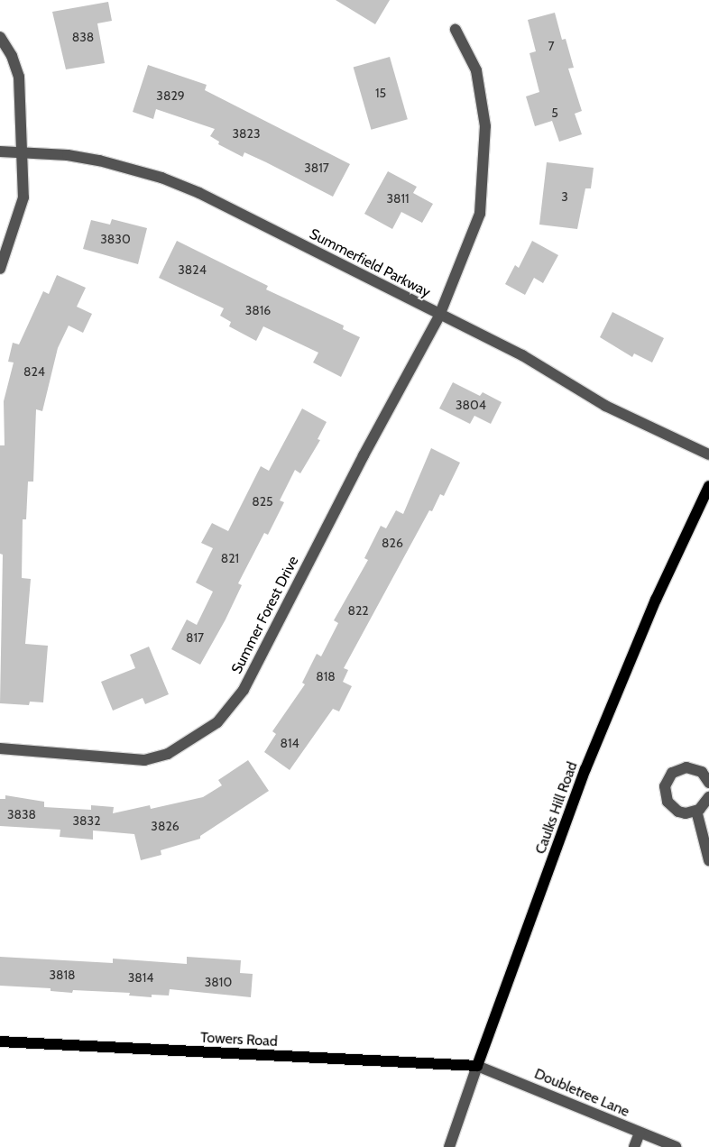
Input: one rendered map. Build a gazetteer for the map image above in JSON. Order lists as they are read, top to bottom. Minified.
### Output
{"streets":{"main road":["Caulks Hill Road","Towers Road"],"street":["Summerfield Parkway","Summer Forest Drive","Doubletree Lane"]},"crossings":[["Summerfield Parkway","Summer Forest Drive"],["Caulks Hill Road","Towers Road"],["Caulks Hill Road","Doubletree Lane"],["Towers Road","Doubletree Lane"]],"house_numbers":["838","7","15","3829","5","3823","3817","3","3811","3830","3824","3816","824","3804","825","826","821","822","817","818","814","3838","3832","3826","3818","3814","3810"]}
